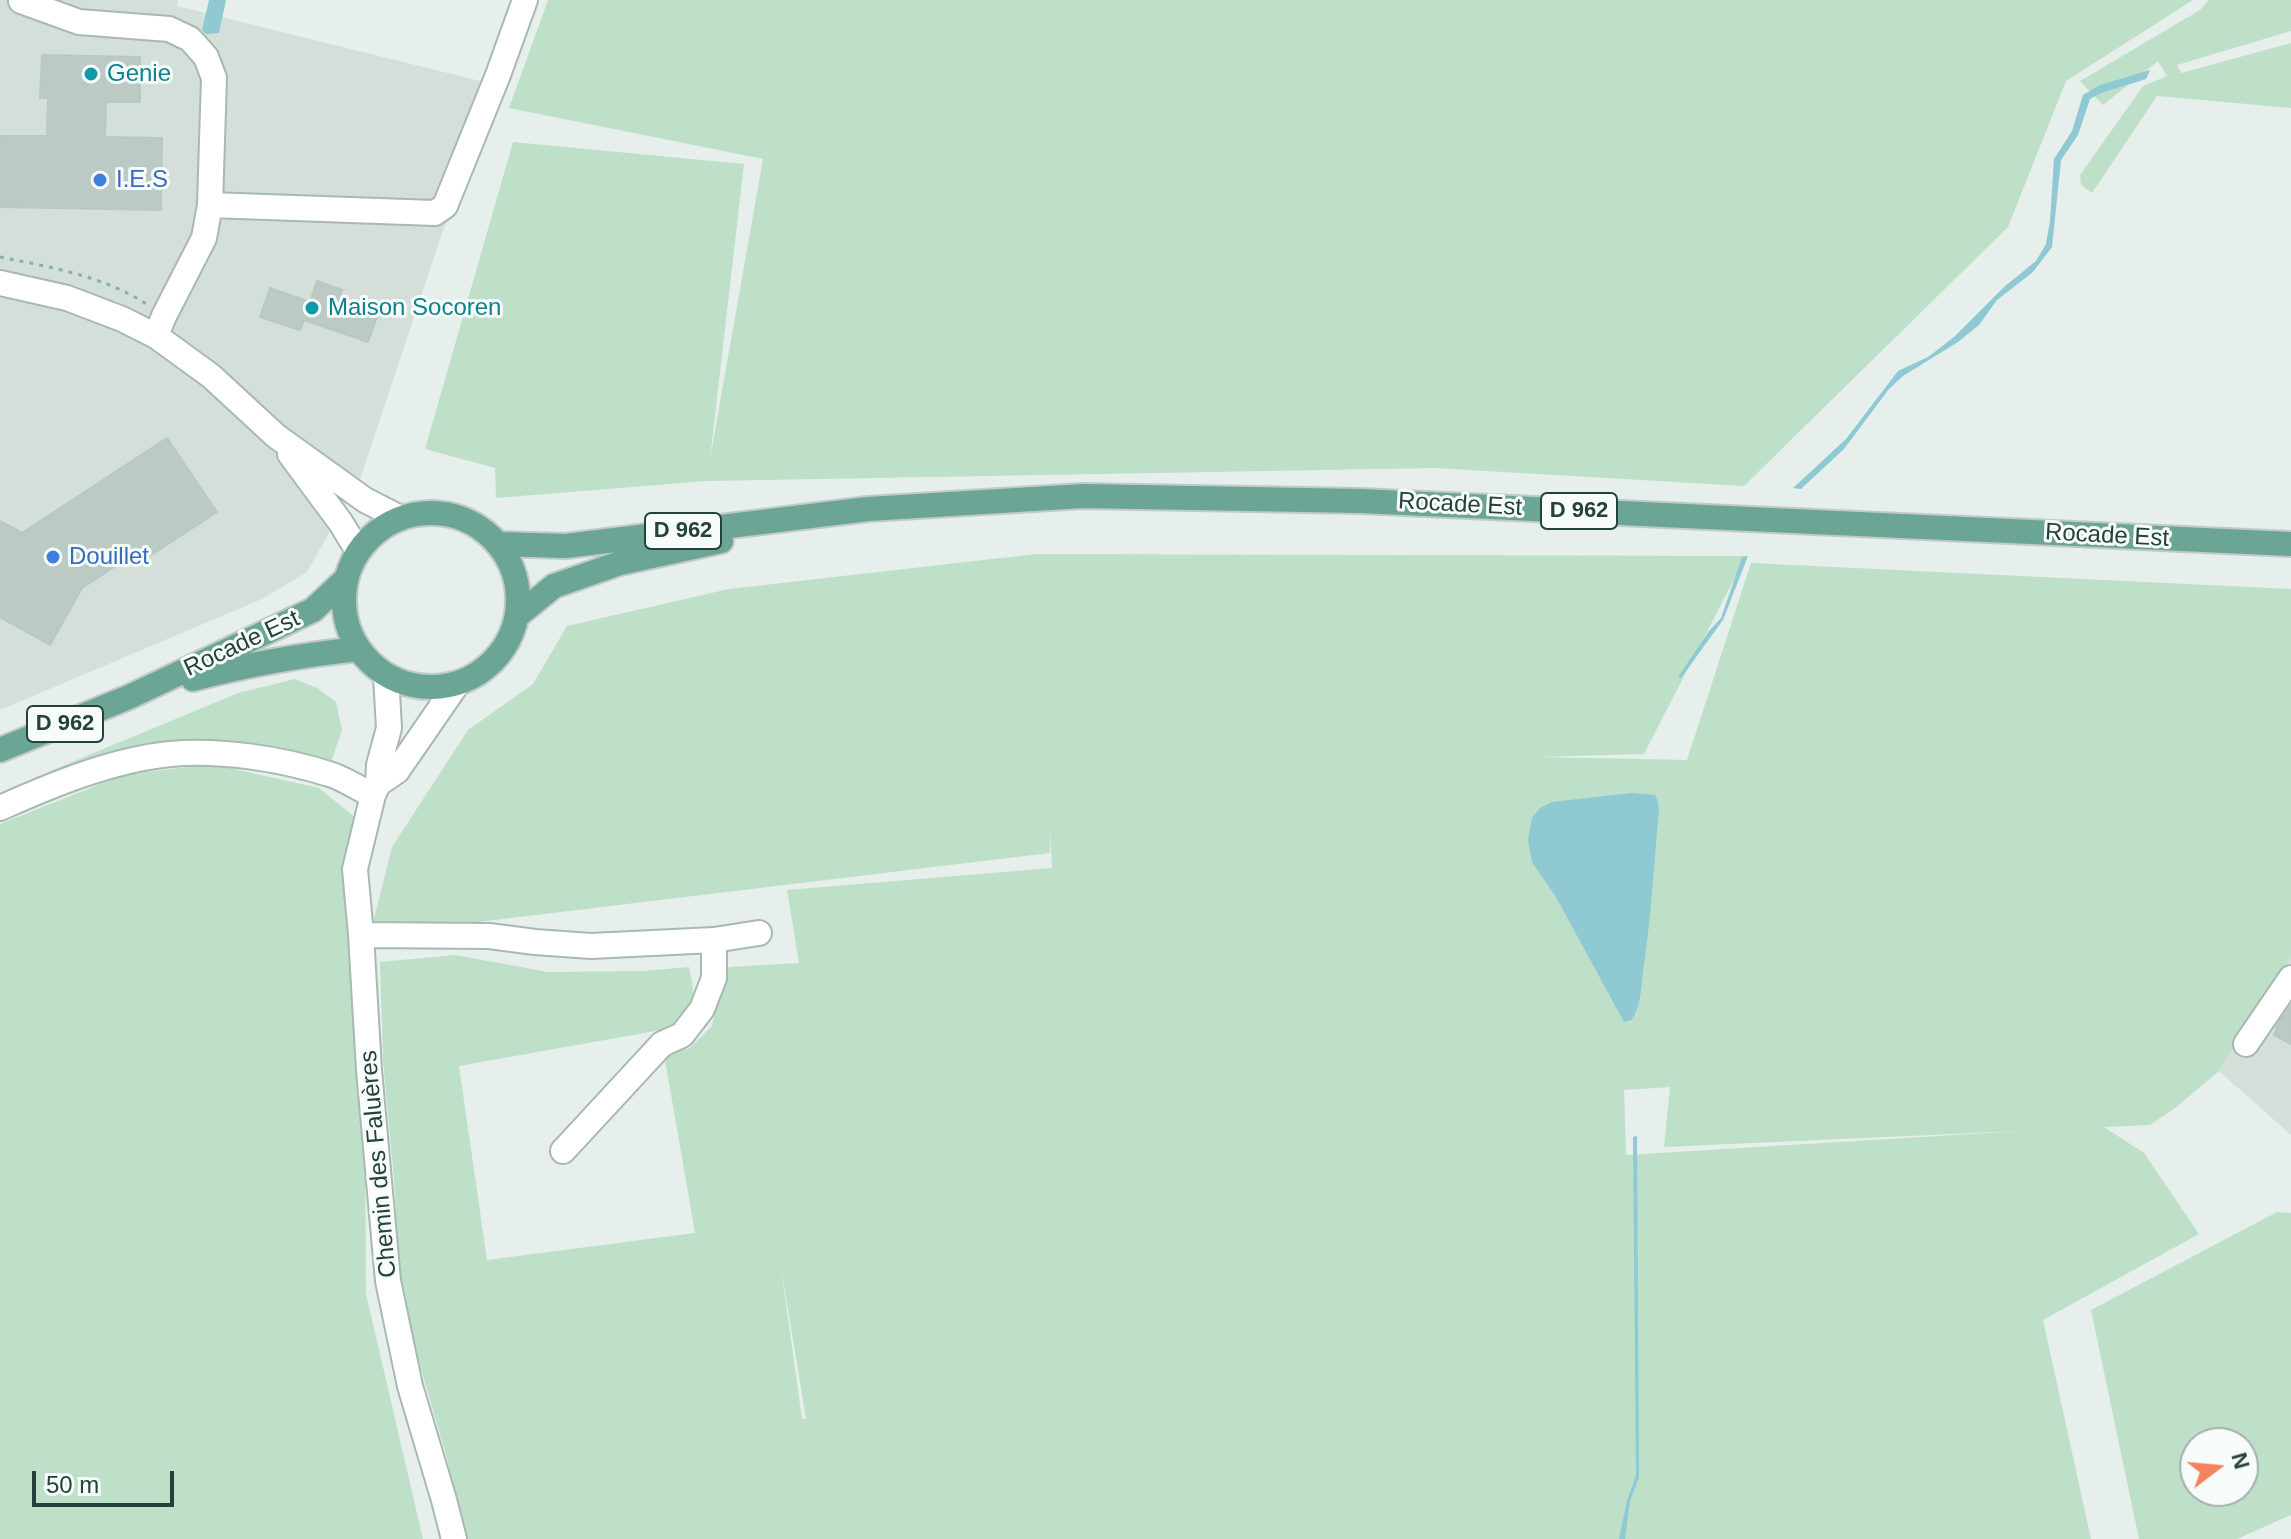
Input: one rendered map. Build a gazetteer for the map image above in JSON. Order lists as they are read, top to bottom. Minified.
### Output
{"streets":{"main road":["Rocade Est","D 962"],"street":["Chemin des Faluères"]},"crossings":[["Rocade Est","Chemin des Faluères"]],"places":["Genie","I.E.S","Maison Socoren","Douillet"],"scale_bar":"50 m","north":"right"}
